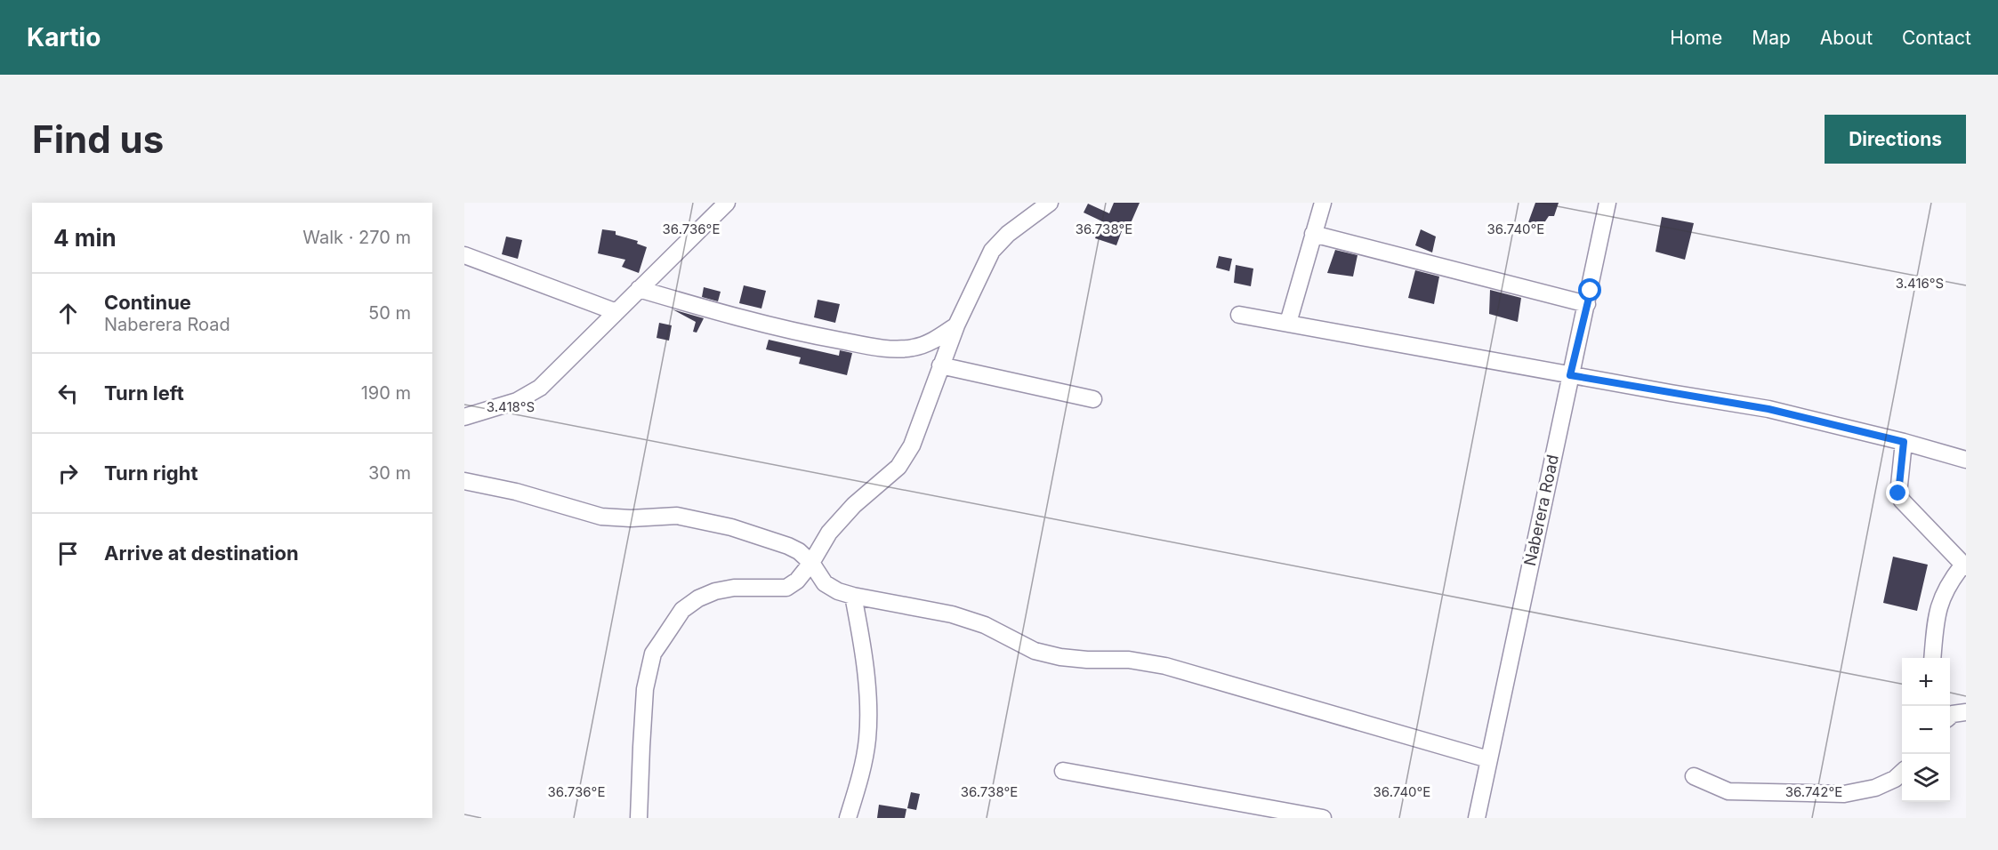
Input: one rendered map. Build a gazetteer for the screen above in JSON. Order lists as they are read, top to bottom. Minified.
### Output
{"streets":{"street":["Naberera Road"]},"page":{"header":"Kartio","nav":["Home","Map","About","Contact"],"buttons":"Directions","title":"Find us","heading":["4 min","Walk · 270 m"],"list":[["Continue","Naberera Road","50 m"],["Turn left","190 m"],["Turn right","30 m"],"Arrive at destination"],"map_buttons":["+","−"]},"coordinates":["36.736°E","36.738°E","36.740°E","3.416°S","3.418°S","36.742°E"]}
